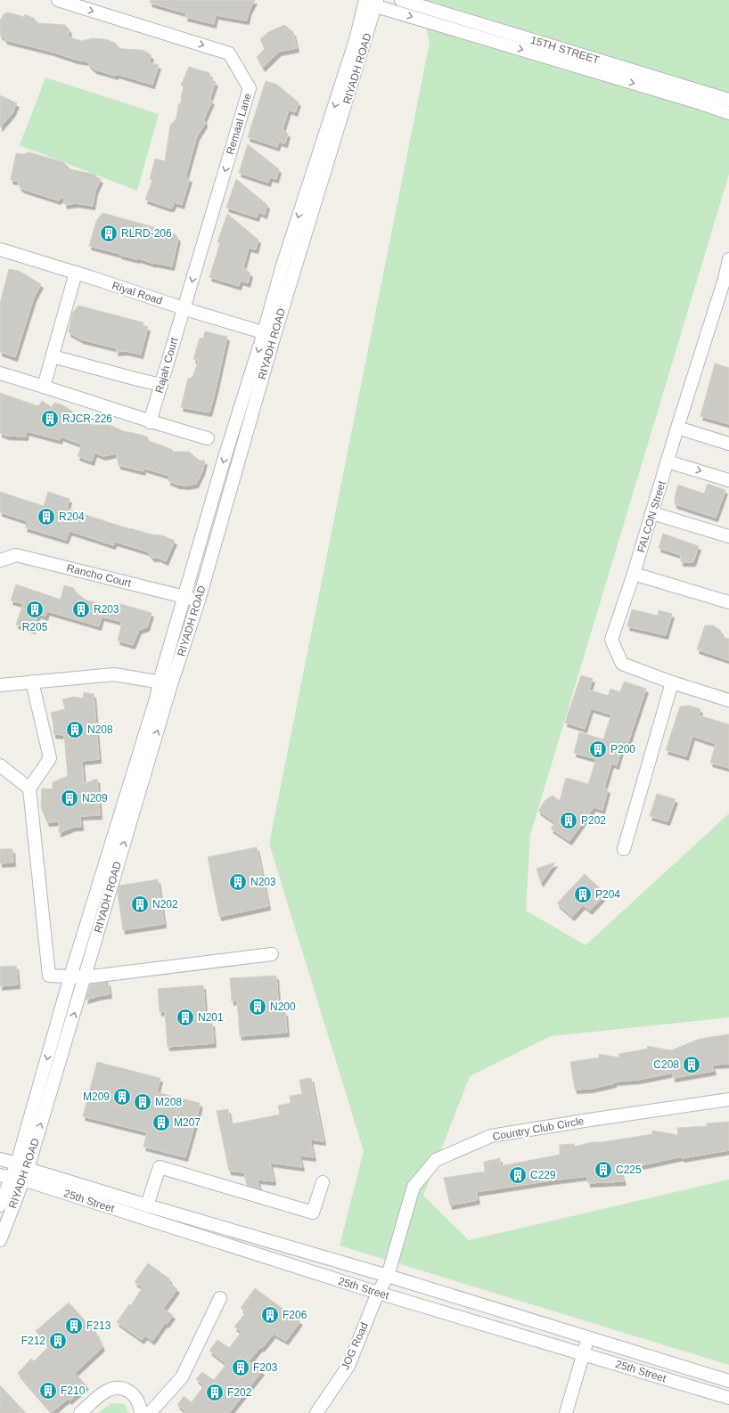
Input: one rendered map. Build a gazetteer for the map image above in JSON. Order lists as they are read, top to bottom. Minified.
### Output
{"streets":{"street":["15TH STREET","RIYADH ROAD","Remaal Lane","Riyal Road","Rajah Court","FALCON Street","Rancho Court","Country Club Circle","25th Street","JOG Road"]},"crossings":[["RIYADH ROAD","Riyal Road"],["RIYADH ROAD","Rancho Court"],["RIYADH ROAD","25th Street"],["Remaal Lane","Riyal Road"],["Remaal Lane","Rajah Court"],["Riyal Road","Rajah Court"],["Country Club Circle","25th Street"],["Country Club Circle","JOG Road"],["25th Street","JOG Road"]],"places":{"building":["RLRD-206","RJCR-226","R204","R205","R203","N208","P200","N209","P202","N203","P204","N202","N200","N201","C208","M209","M208","M207","C225","C229","F206","F213","F212","F203","F210","F202"]}}
